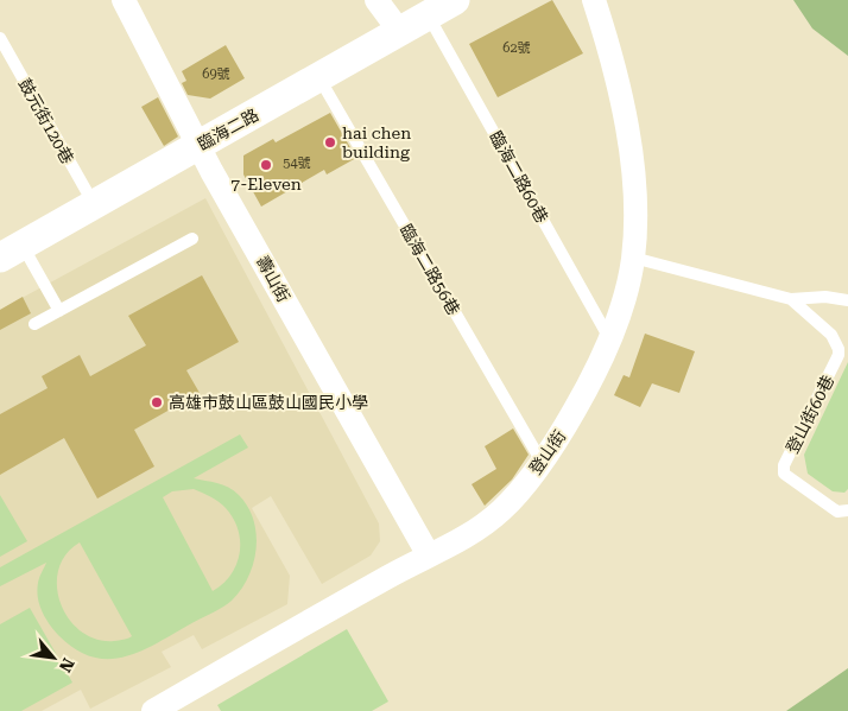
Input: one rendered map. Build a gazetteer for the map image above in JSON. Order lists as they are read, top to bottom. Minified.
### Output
{"streets":{"street":["臨海二路","壽山街","登山街"],"lane":["鼓元街120巷","臨海二路60巷","臨海二路56巷","登山街60巷"]},"crossings":[["鼓元街120巷","臨海二路"],["臨海二路","臨海二路60巷"],["臨海二路","臨海二路56巷"],["臨海二路","壽山街"],["臨海二路60巷","登山街"],["臨海二路56巷","登山街"],["壽山街","登山街"],["登山街60巷","登山街"]],"places":["hai chen building","7-Eleven","高雄市鼓山區鼓山國民小學"],"house_numbers":["62號","69號","54號"],"north":"bottom right"}
